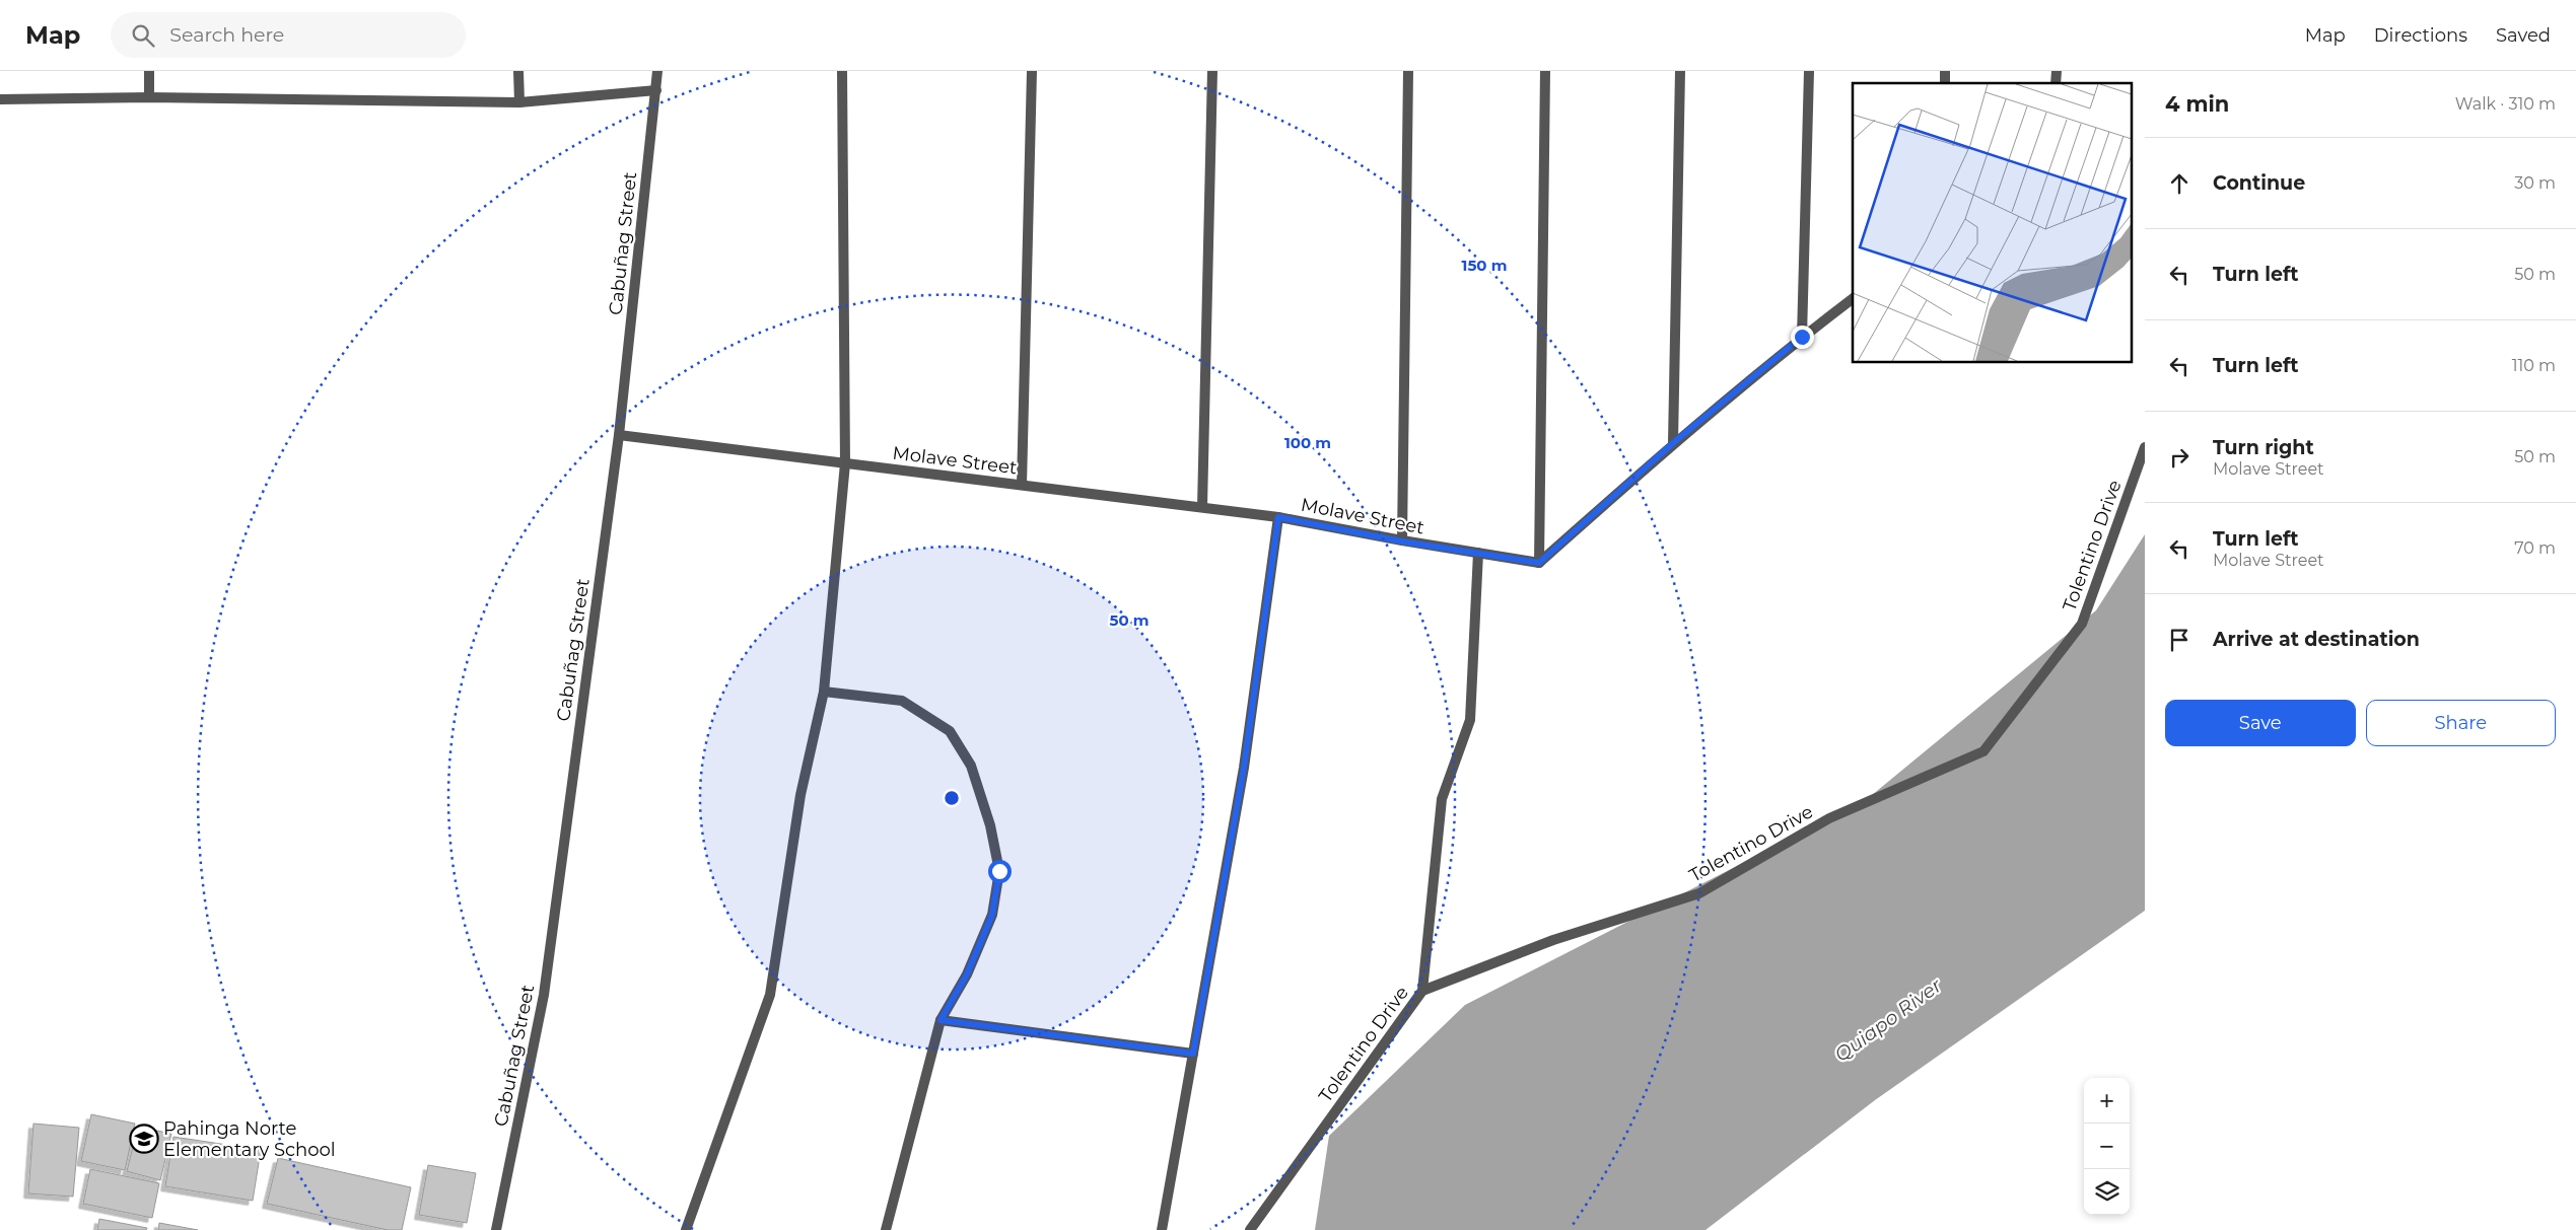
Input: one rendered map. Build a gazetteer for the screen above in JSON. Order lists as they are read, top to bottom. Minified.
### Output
{"streets":{"street":["Cabuñag Street","Molave Street","Tolentino Drive"]},"crossings":[["Cabuñag Street","Molave Street"]],"water":["Quiapo River"],"places":{"school or university":["Pahinga Norte Elementary School"]},"page":{"header":"Map","search":"Search here","nav":["Map","Directions","Saved"],"heading":["4 min","Walk · 310 m"],"list":[["Continue","30 m"],["Turn left","50 m"],["Turn left","110 m"],["Turn right","Molave Street","50 m"],["Turn left","Molave Street","70 m"],"Arrive at destination"],"buttons":["Save","Share"],"map_buttons":["+","−"]},"rings":["150 m","100 m","50 m"]}
